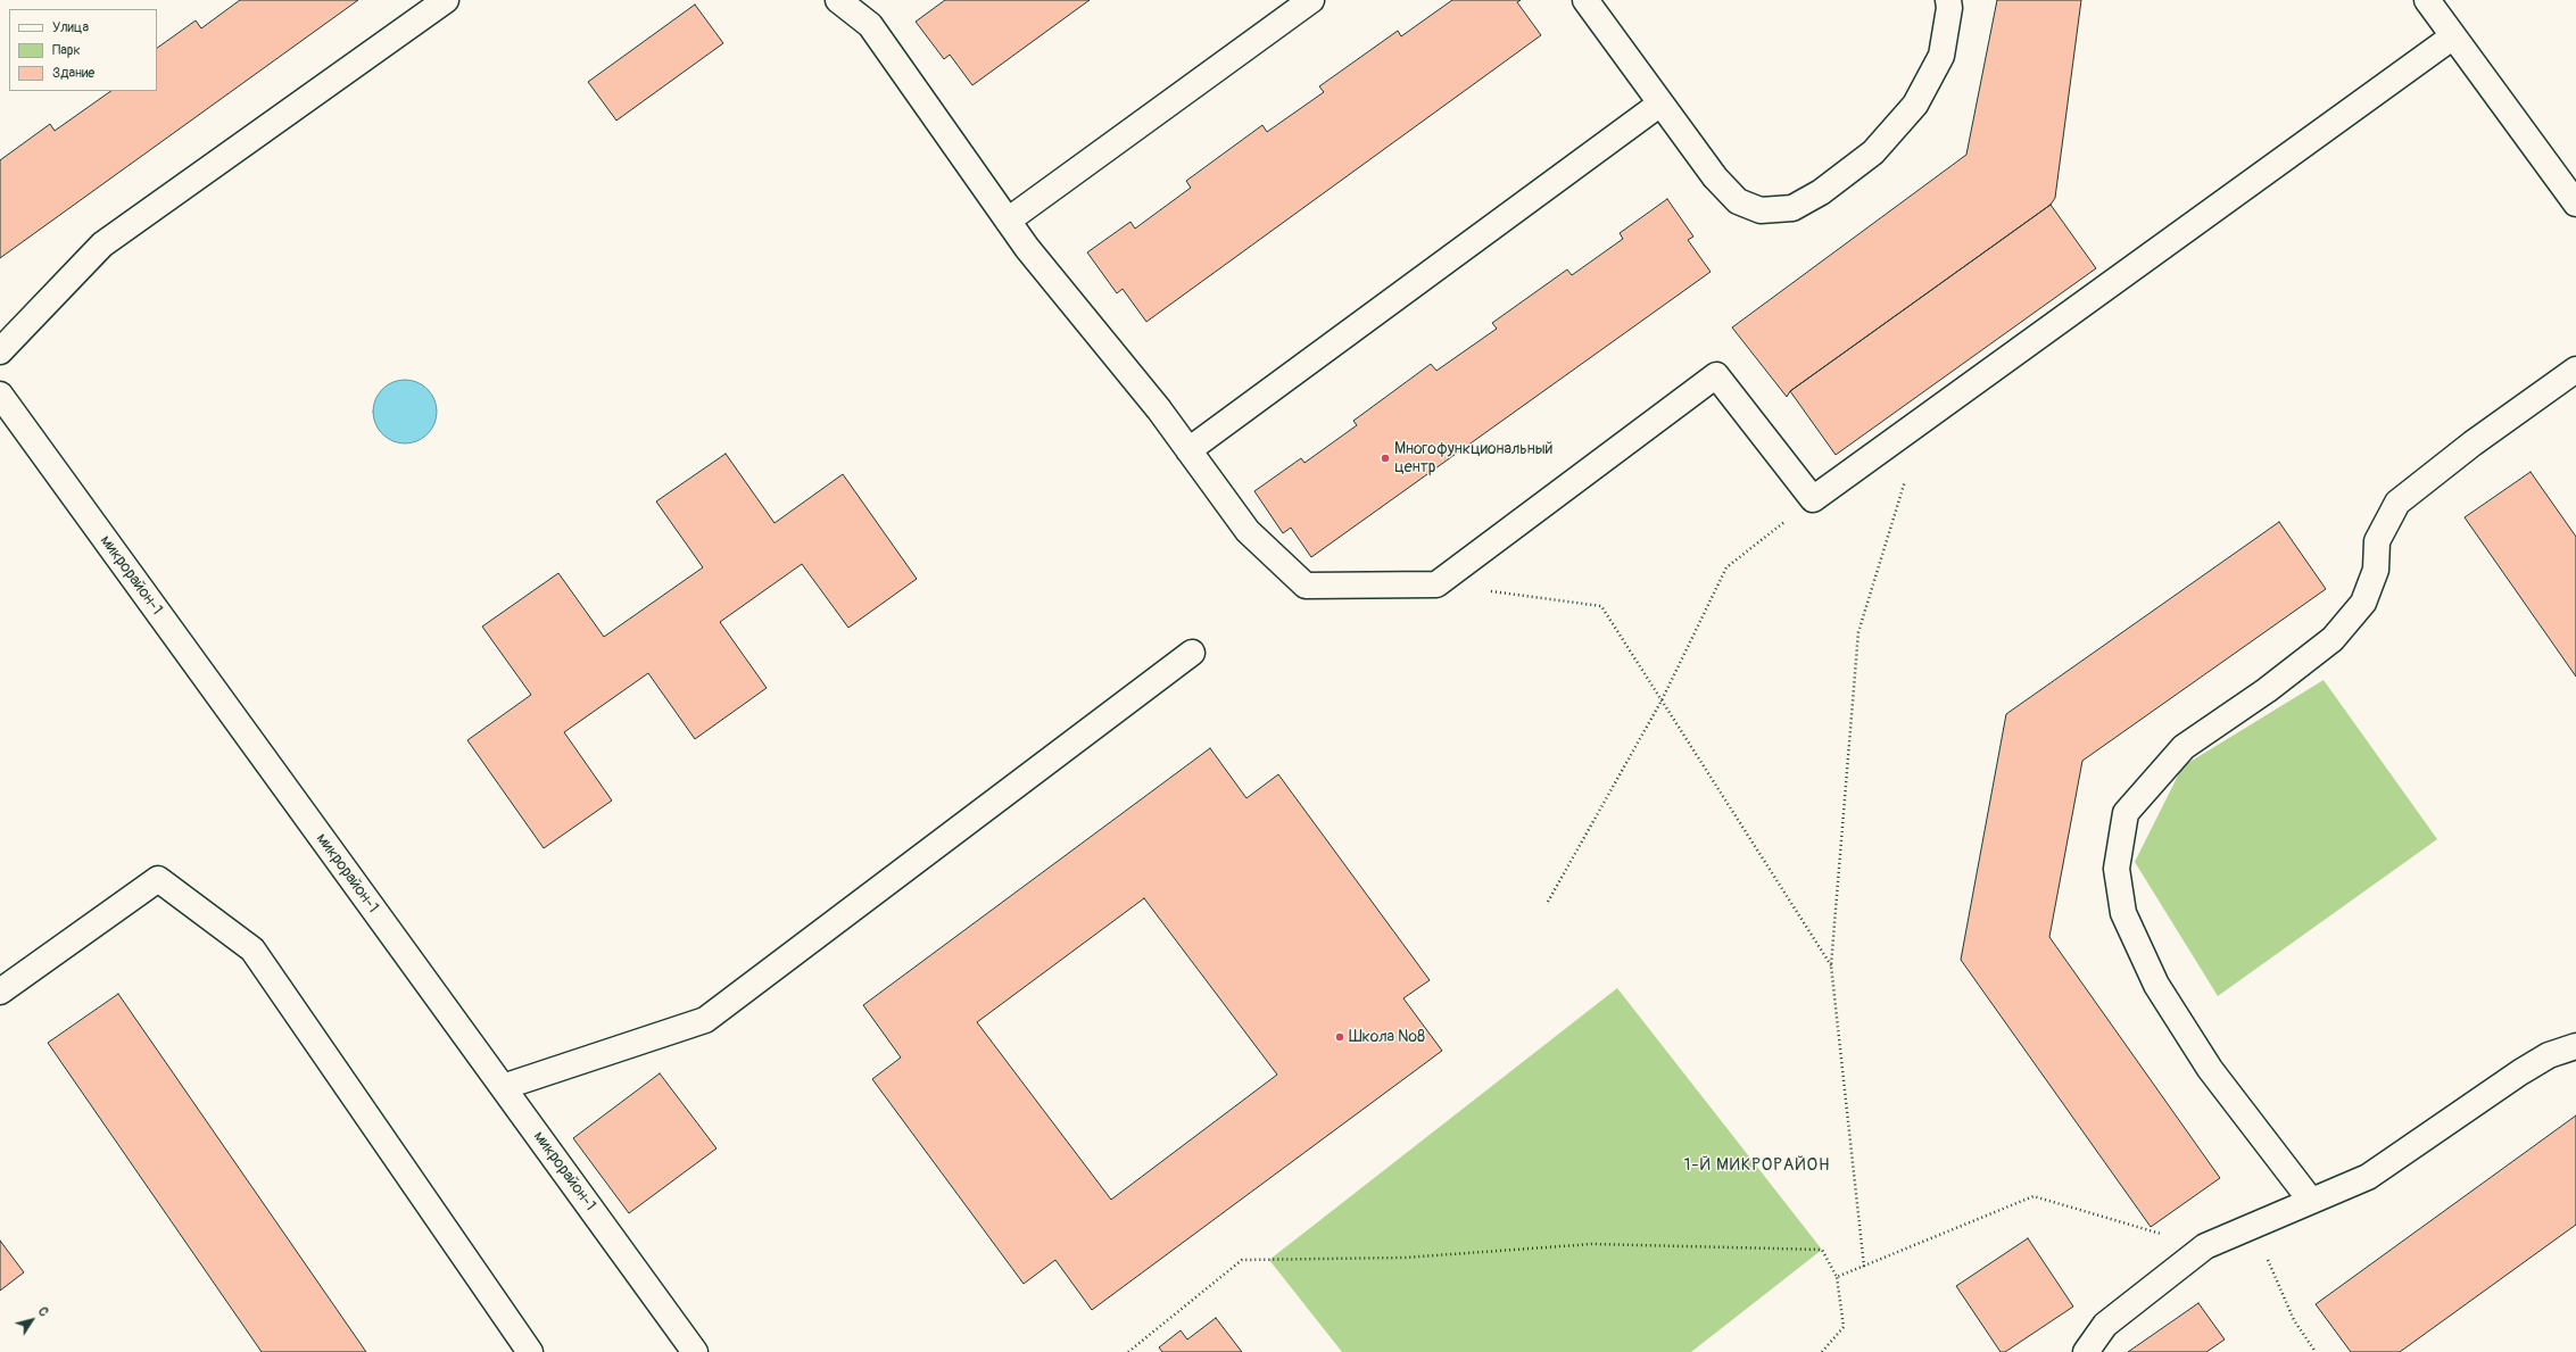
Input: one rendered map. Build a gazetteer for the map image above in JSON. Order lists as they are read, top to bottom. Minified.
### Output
{"streets":{"street":["микрорайон-1"]},"districts":["1-Й МИКРОРАЙОН"],"places":["Многофункциональный центр","Школа №8"],"legend":["Улица","Парк","Здание"],"north":"top right"}
